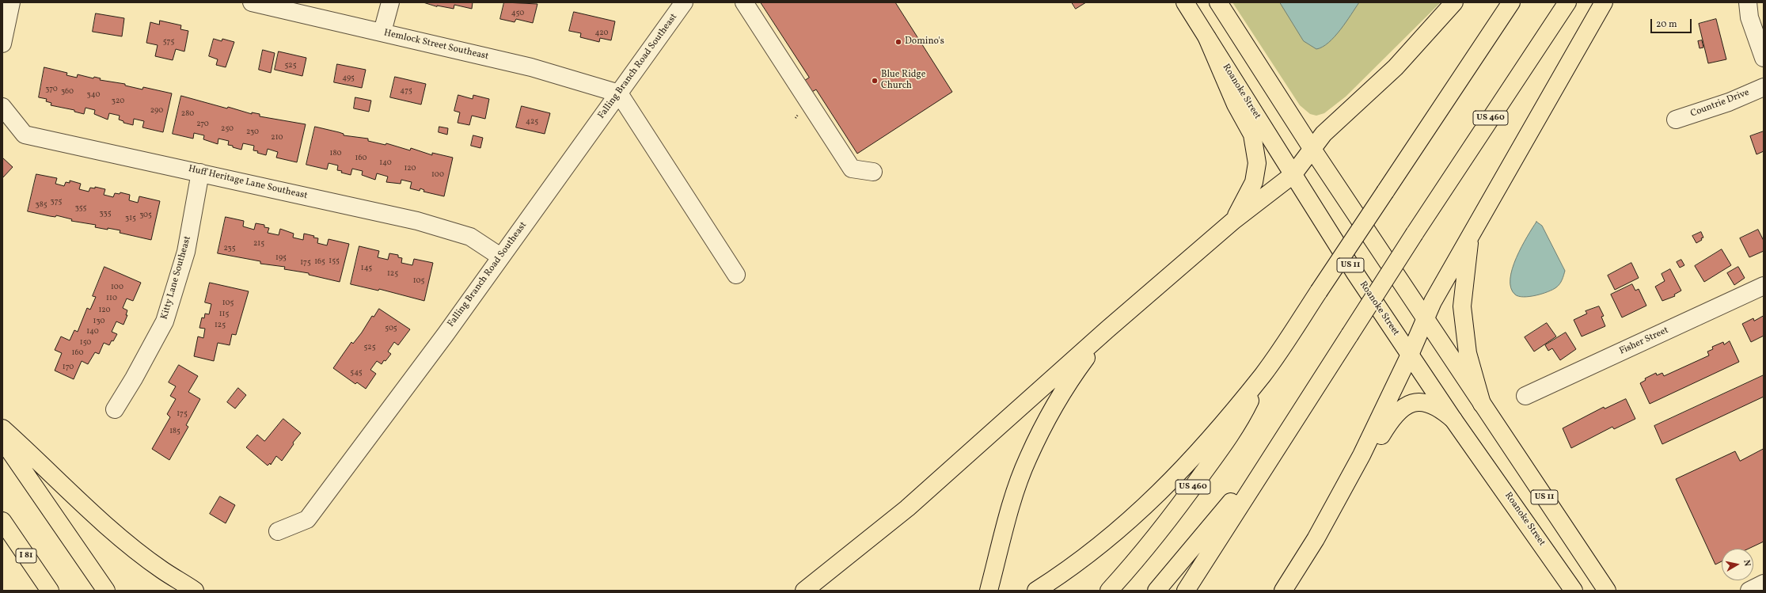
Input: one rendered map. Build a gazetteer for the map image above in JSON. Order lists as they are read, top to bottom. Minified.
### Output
{"streets":{"main road":["Roanoke Street","US 460","US 11","I 81"],"street":["Hemlock Street Southeast","Falling Branch Road Southeast","Countrie Drive","Huff Heritage Lane Southeast","Kitty Lane Southeast","Fisher Street"]},"crossings":[["Hemlock Street Southeast","Falling Branch Road Southeast"],["Falling Branch Road Southeast","Huff Heritage Lane Southeast"],["Huff Heritage Lane Southeast","Kitty Lane Southeast"]],"places":["Domino's","Blue Ridge Church"],"house_numbers":["450","420","575","525","495","370","475","360","340","320","290","280","425","270","250","230","210","180","160","140","120","100","375","385","355","335","305","315","215","235","195","155","165","175","145","125","105","100","110","105","120","115","130","125","505","140","150","525","160","170","545","175","185"],"scale_bar":"20 m","north":"right"}
